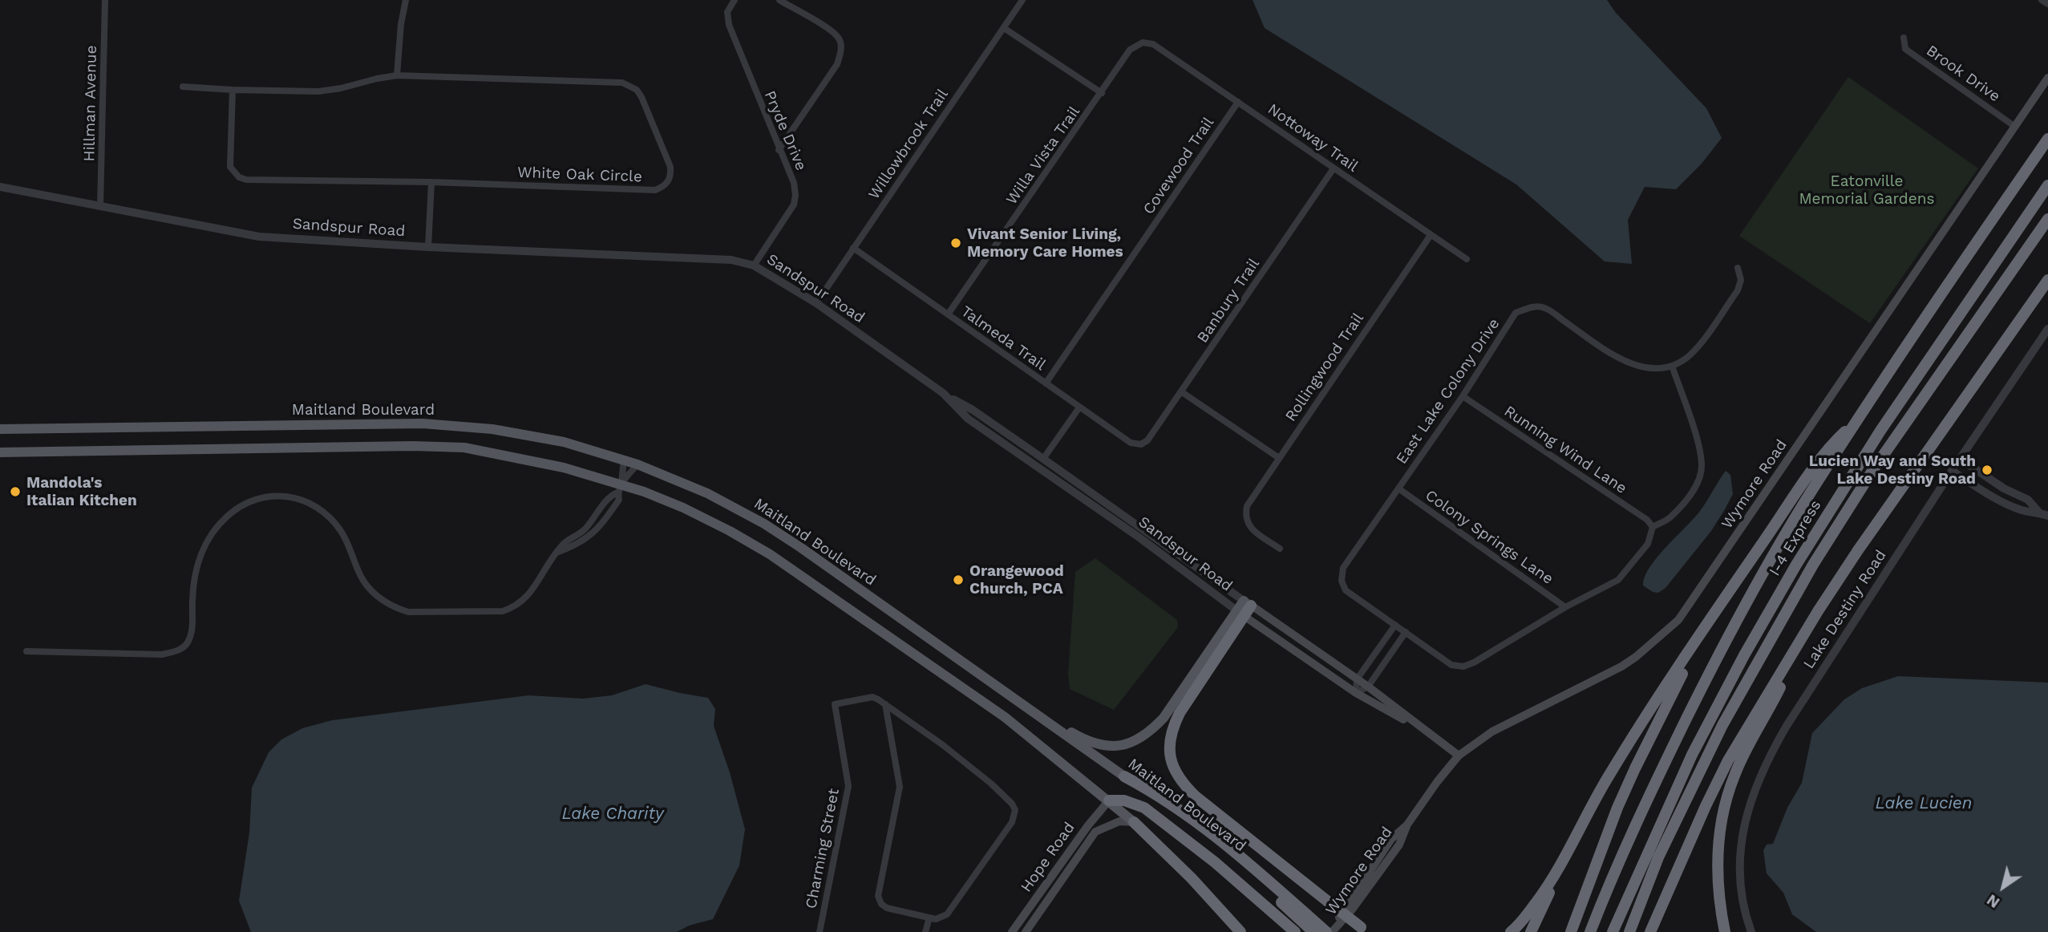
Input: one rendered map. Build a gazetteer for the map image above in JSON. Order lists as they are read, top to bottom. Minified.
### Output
{"streets":{"highway":["Maitland Boulevard","I-4 Express"],"main road":["Sandspur Road","Wymore Road","Hope Road"],"street":["Brook Drive","Hillman Avenue","Pryde Drive","Nottoway Trail","Willowbrook Trail","Willa Vista Trail","Covewood Trail","White Oak Circle","Banbury Trail","Talmeda Trail","Rollingwood Trail","East Lake Colony Drive","Running Wind Lane","Colony Springs Lane","Lake Destiny Road","Charming Street"]},"crossings":[["Brook Drive","Wymore Road"],["Hillman Avenue","Sandspur Road"],["Pryde Drive","Sandspur Road"],["Nottoway Trail","Willa Vista Trail"],["Nottoway Trail","Covewood Trail"],["Nottoway Trail","Banbury Trail"],["Nottoway Trail","Rollingwood Trail"],["Willowbrook Trail","Sandspur Road"],["Willowbrook Trail","Talmeda Trail"],["Willa Vista Trail","Talmeda Trail"],["Covewood Trail","Talmeda Trail"],["Sandspur Road","Wymore Road"],["Banbury Trail","Talmeda Trail"],["East Lake Colony Drive","Running Wind Lane"],["East Lake Colony Drive","Colony Springs Lane"]],"water":["Lake Lucien","Lake Charity"],"parks":["Eatonville Memorial Gardens"],"places":["Vivant Senior Living, Memory Care Homes","Lucien Way and South Lake Destiny Road","Mandola's Italian Kitchen","Orangewood Church, PCA"],"north":"bottom left"}
